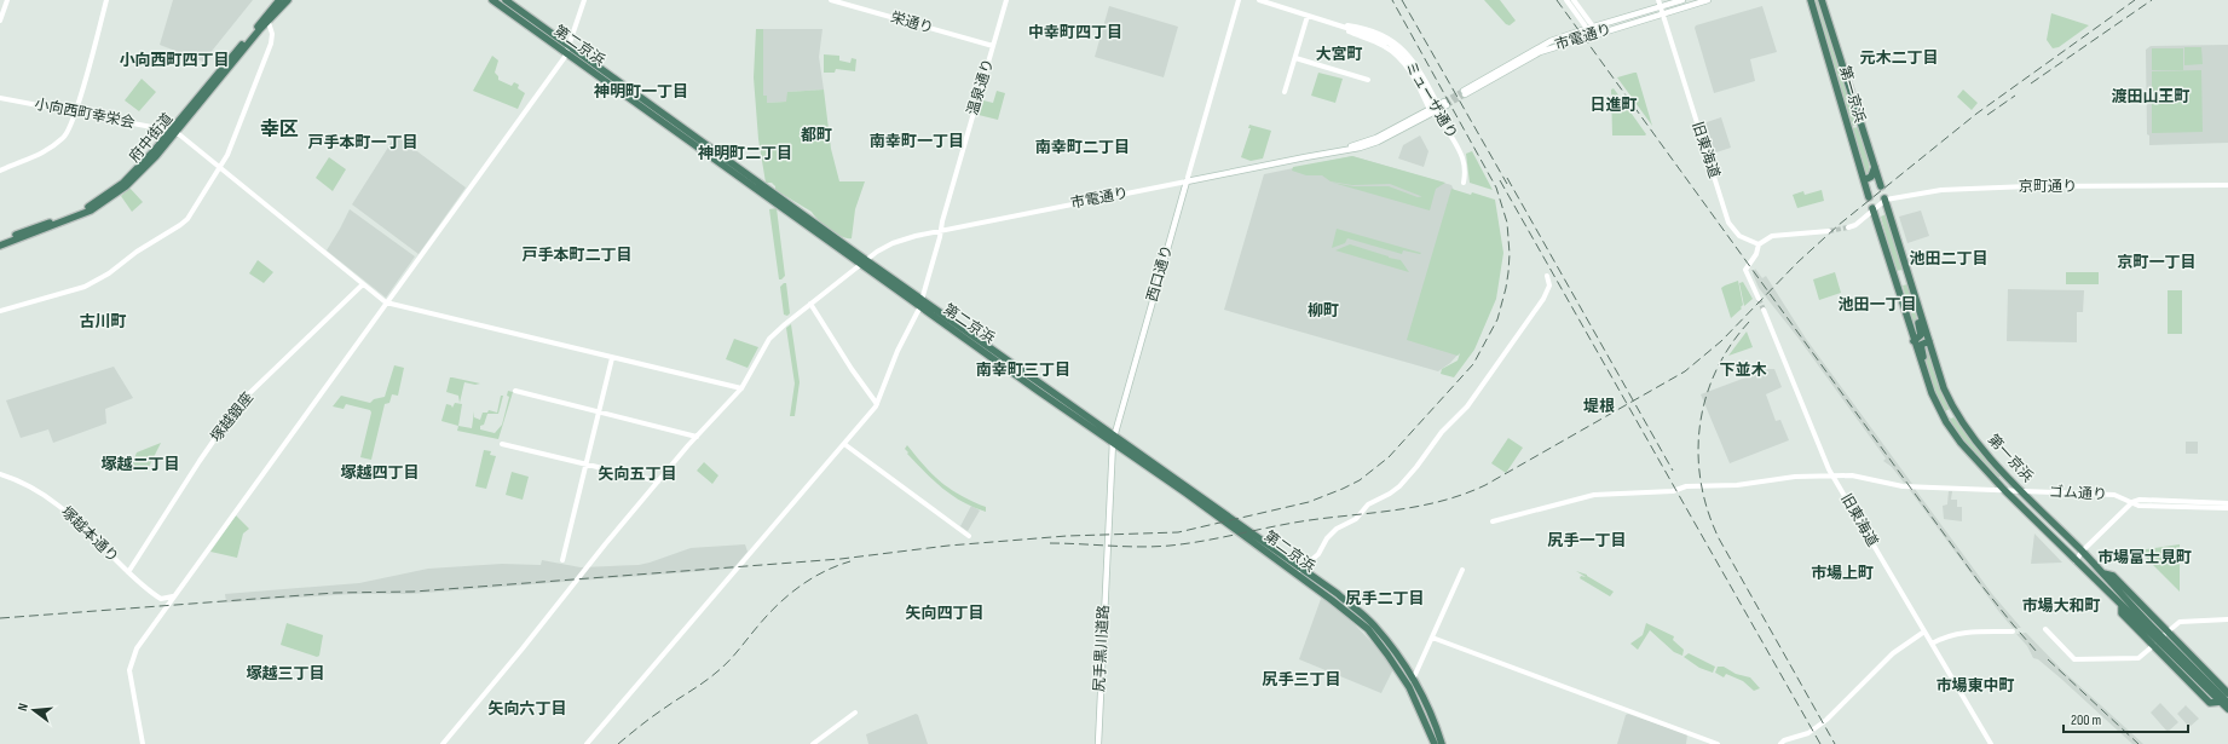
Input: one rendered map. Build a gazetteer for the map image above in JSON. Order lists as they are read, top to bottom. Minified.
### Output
{"streets":{"highway":["第二京浜","第一京浜","府中街道"],"main road":["市電通り","西口通り","尻手黒川道路"],"street":["栄通り","温泉通り","ミューザ通り","小向西町幸栄会","旧東海道","京町通り","塚越銀座","ゴム通り","塚越本通り"]},"crossings":[["栄通り","温泉通り"],["市電通り","第二京浜"],["市電通り","温泉通り"],["市電通り","旧東海道"],["市電通り","西口通り"],["第二京浜","温泉通り"],["第二京浜","西口通り"],["第一京浜","京町通り"],["第一京浜","ゴム通り"],["小向西町幸栄会","府中街道"],["旧東海道","ゴム通り"],["西口通り","尻手黒川道路"],["塚越銀座","塚越本通り"]],"districts":["中幸町四丁目","大宮町","元木二丁目","小向西町四丁目","神明町一丁目","渡田山王町","日進町","幸区","都町","南幸町一丁目","戸手本町一丁目","南幸町二丁目","神明町二丁目","戸手本町二丁目","池田二丁目","京町一丁目","池田一丁目","柳町","古川町","南幸町三丁目","下並木","堤根","塚越二丁目","塚越四丁目","矢向五丁目","尻手一丁目","市場富士見町","市場上町","尻手二丁目","市場大和町","矢向四丁目","塚越三丁目","尻手三丁目","市場東中町","矢向六丁目"],"scale_bar":"200 m","north":"left"}
